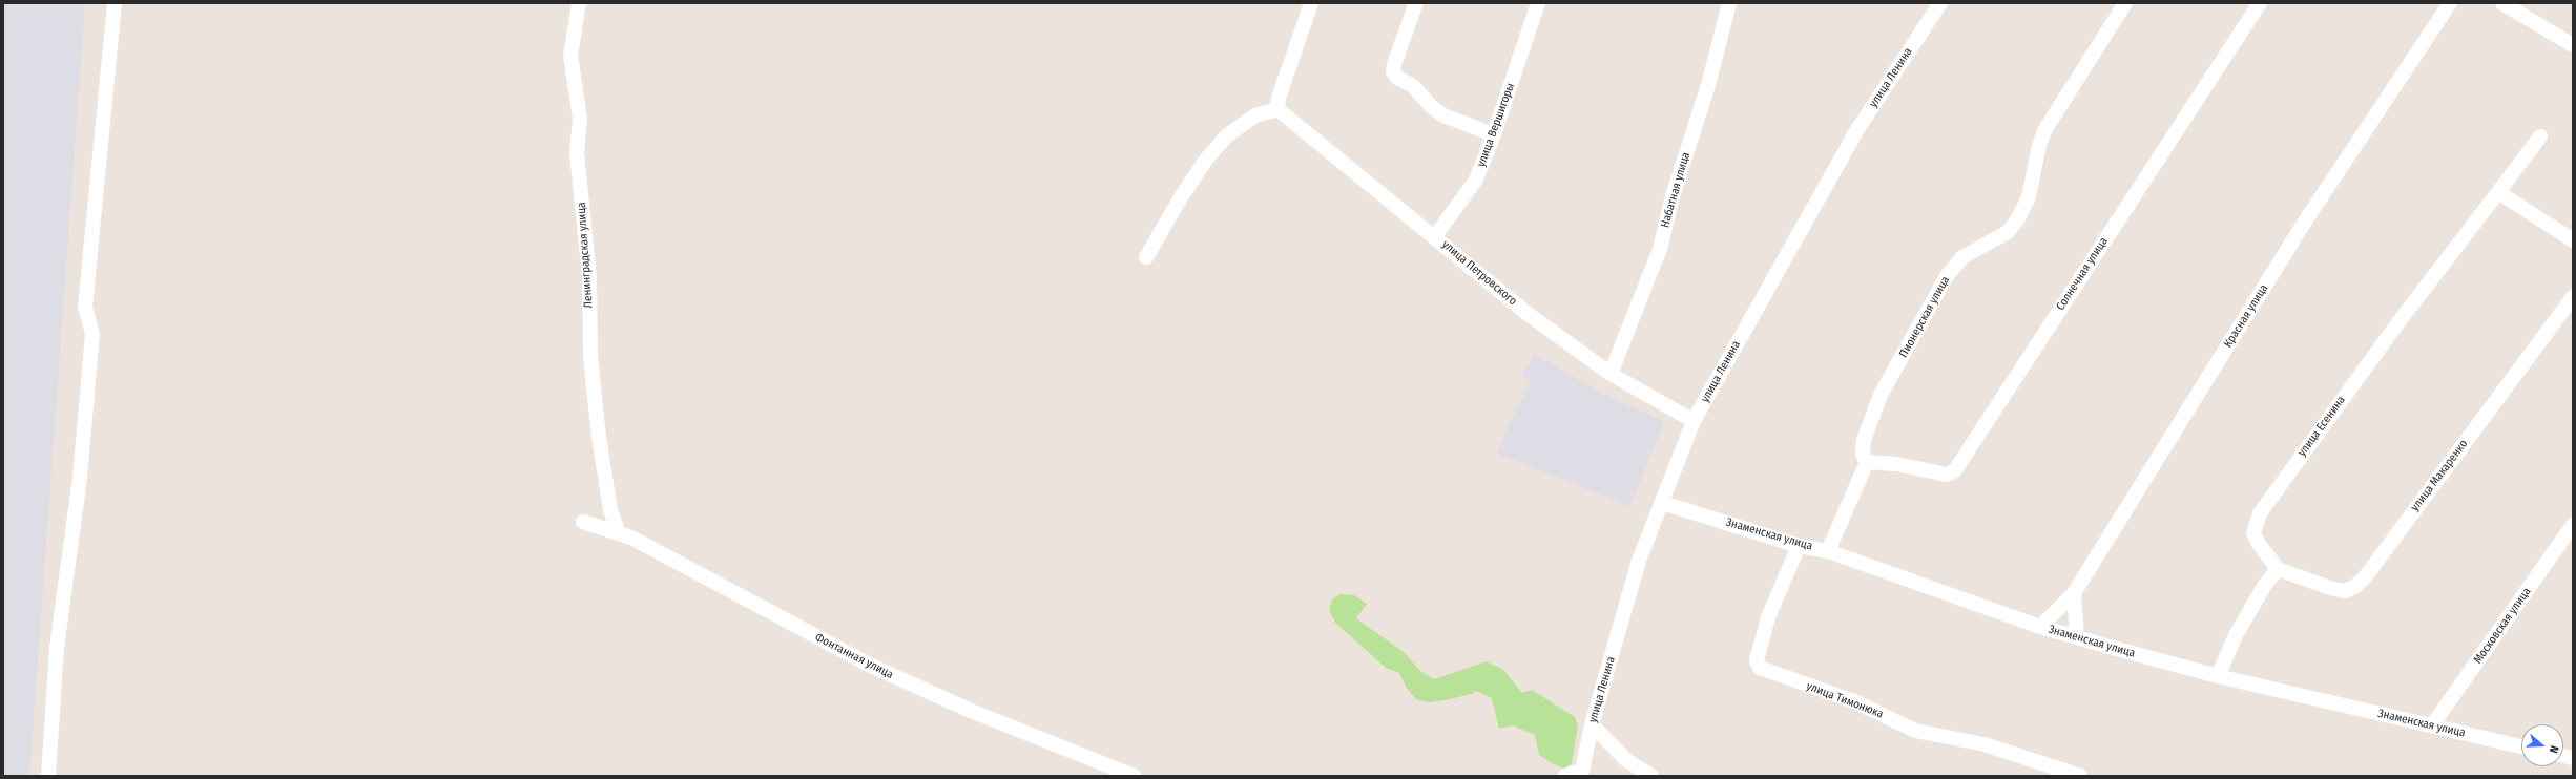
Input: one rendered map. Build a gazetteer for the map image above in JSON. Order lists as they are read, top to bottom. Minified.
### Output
{"streets":{"street":["улица Ленина","улица Вершигоры","Набатная улица","Ленинградская улица","улица Петровского","Солнечная улица","Красная улица","Пионерская улица","улица Есенина","улица Макаренко","Знаменская улица","Московская улица","Фонтанная улица","улица Тимонюка"]},"crossings":[["улица Ленина","улица Петровского"],["улица Ленина","Знаменская улица"],["улица Вершигоры","улица Петровского"],["Набатная улица","улица Петровского"],["Ленинградская улица","Фонтанная улица"],["Солнечная улица","Пионерская улица"],["Красная улица","Знаменская улица"],["улица Есенина","улица Макаренко"],["Знаменская улица","Московская улица"],["Знаменская улица","улица Тимонюка"]],"north":"right"}
